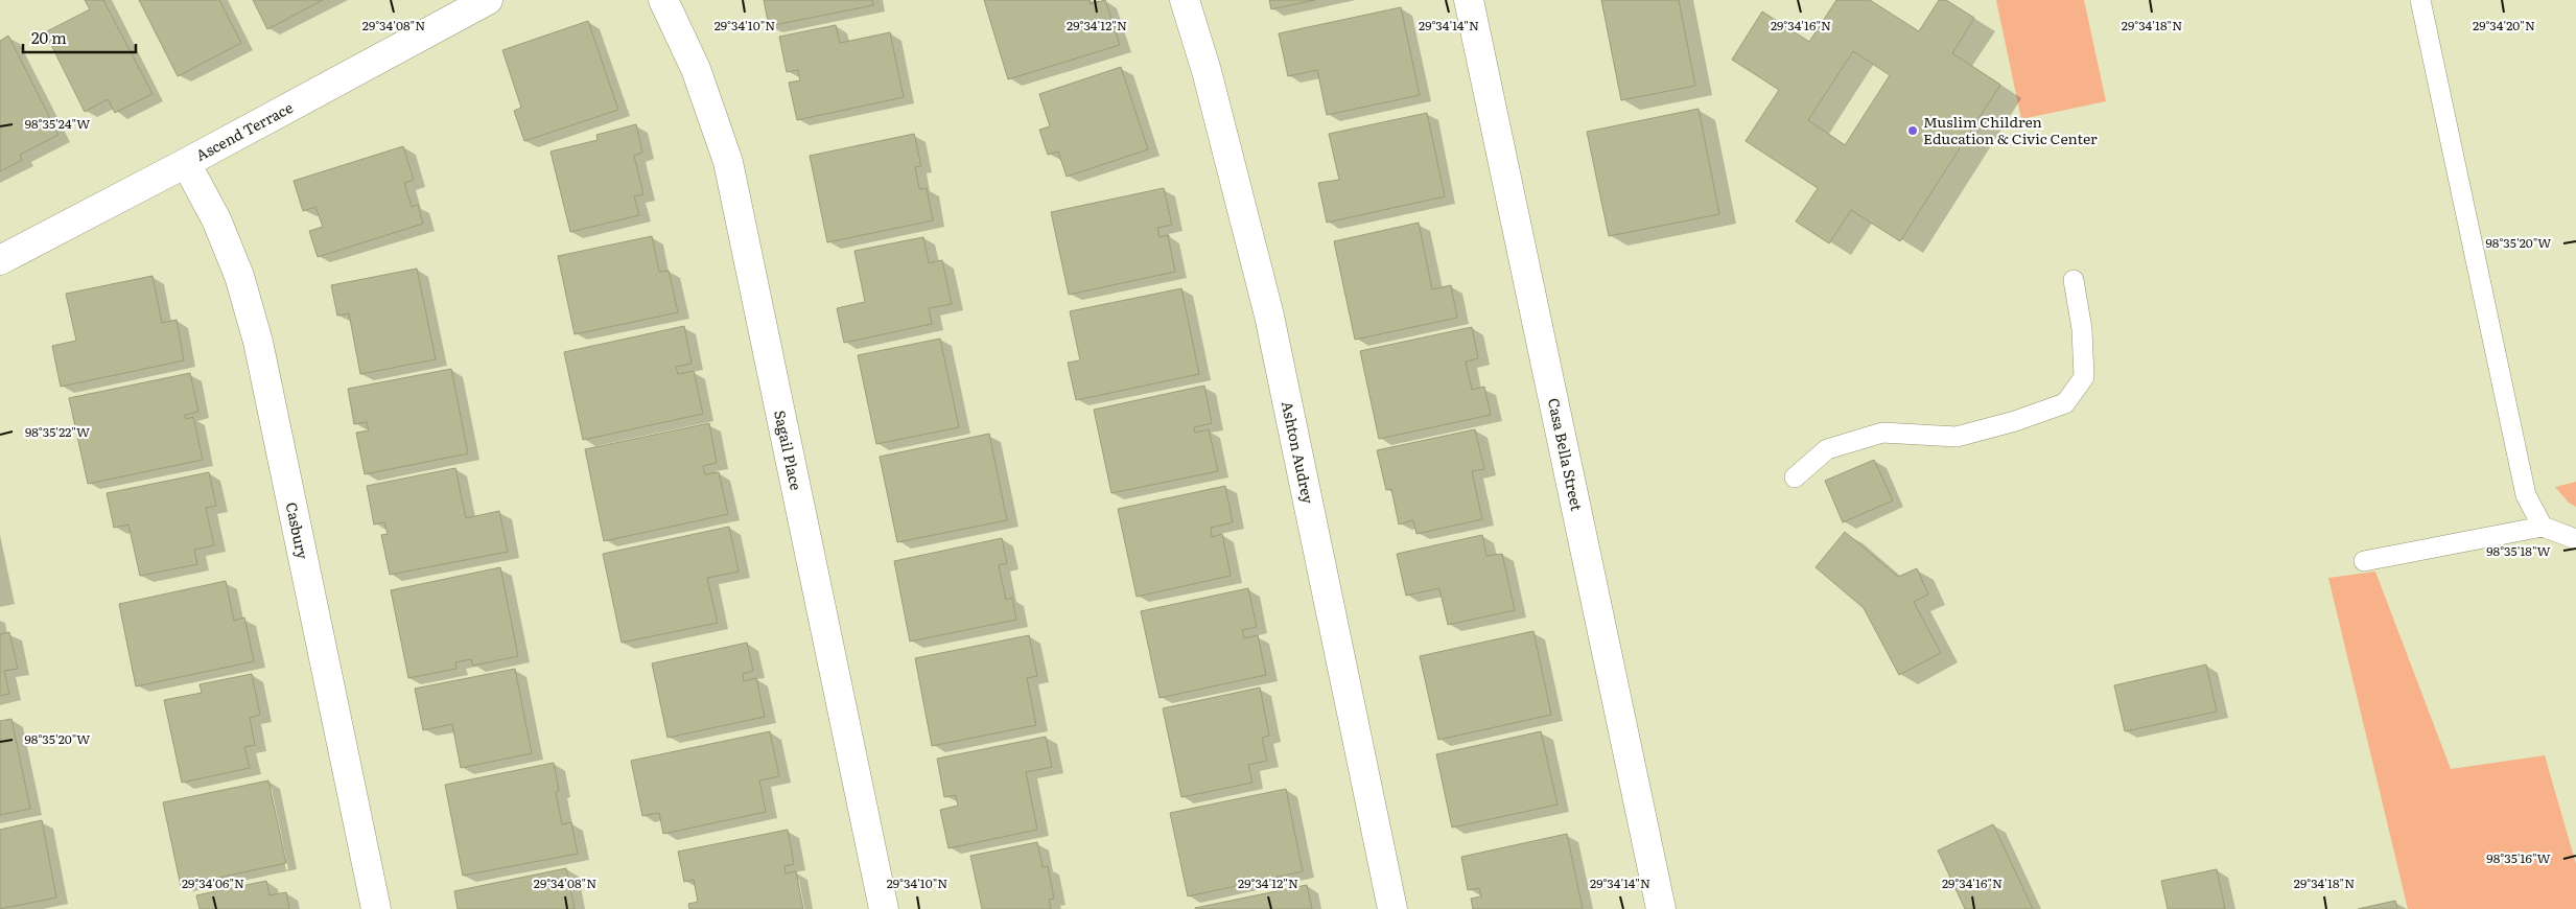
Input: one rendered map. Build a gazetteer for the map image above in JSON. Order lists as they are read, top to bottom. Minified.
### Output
{"streets":{"street":["Ascend Terrace","Sagail Place","Ashton Audrey","Casa Bella Street","Casbury"]},"crossings":[["Ascend Terrace","Casbury"]],"places":["Muslim Children Education & Civic Center"],"scale_bar":"20 m","coordinates":["29°34'08\"N","29°34'10\"N","29°34'12\"N","29°34'14\"N","29°34'16\"N","29°34'18\"N","29°34'20\"N","98°35'24\"W","98°35'20\"W","98°35'22\"W","98°35'18\"W","98°35'16\"W","29°34'06\"N"]}
